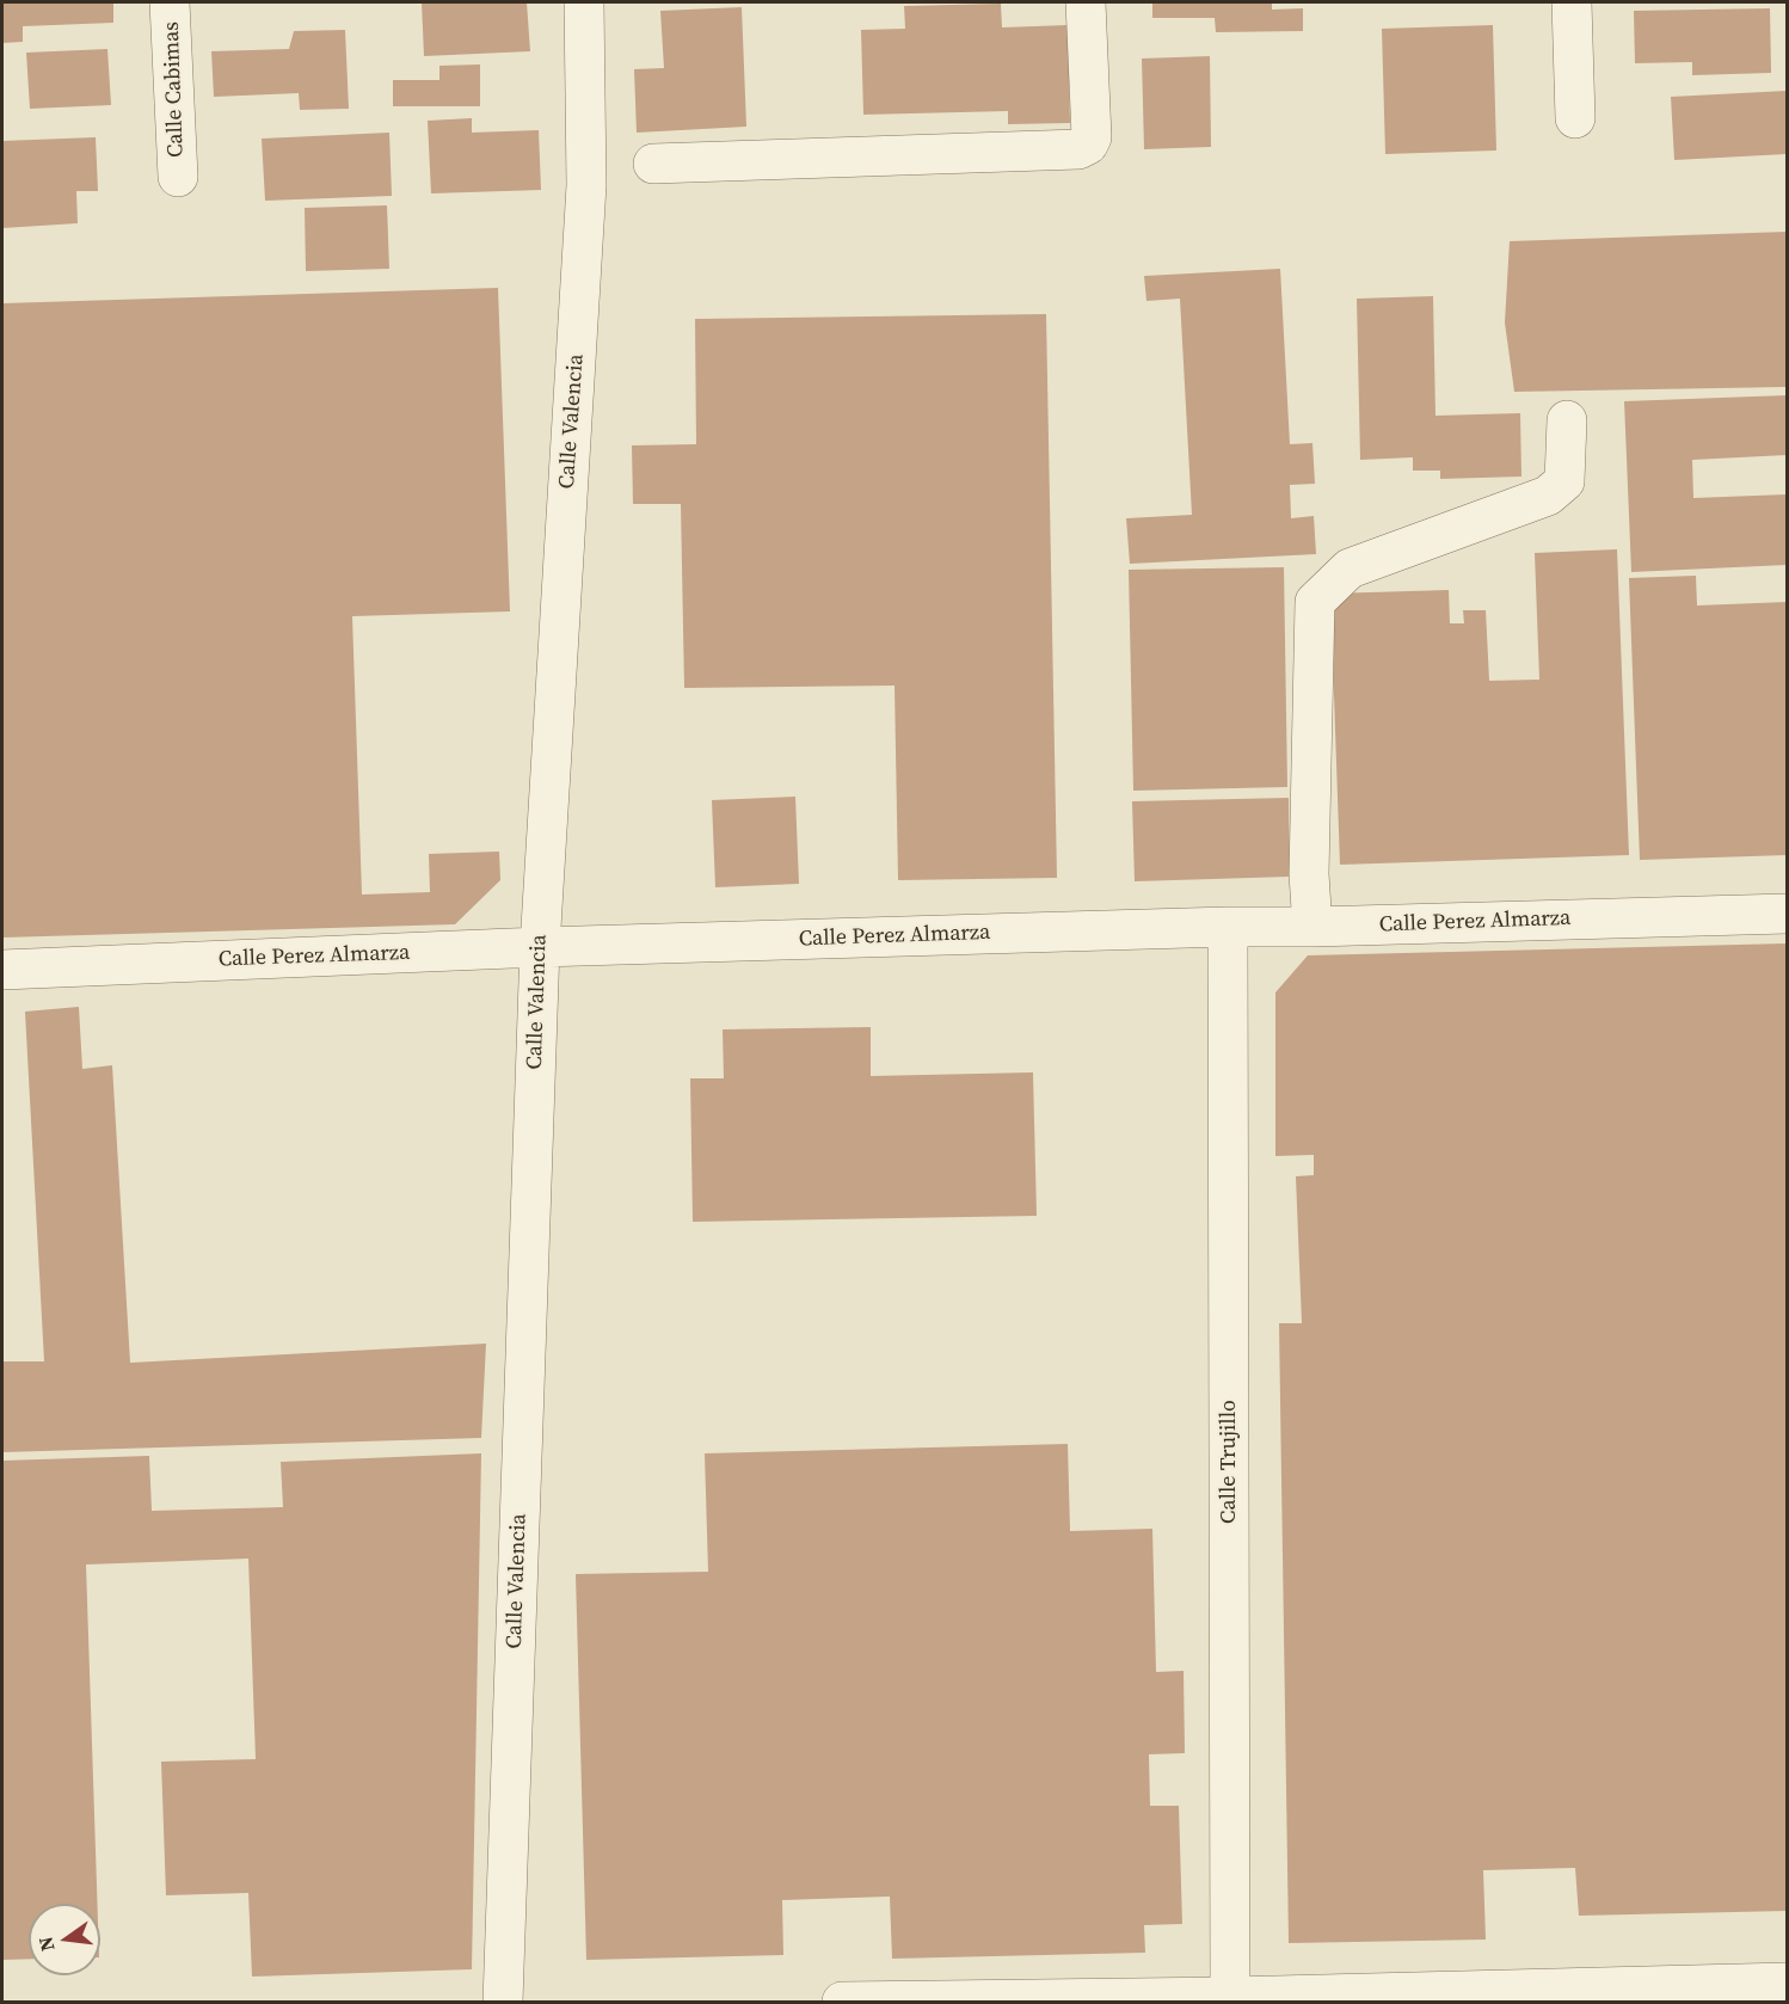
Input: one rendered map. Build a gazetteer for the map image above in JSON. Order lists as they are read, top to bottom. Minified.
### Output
{"streets":{"street":["Calle Cabimas","Calle Valencia","Calle Perez Almarza","Calle Trujillo"]},"crossings":[["Calle Valencia","Calle Perez Almarza"],["Calle Perez Almarza","Calle Trujillo"]],"north":"left"}
